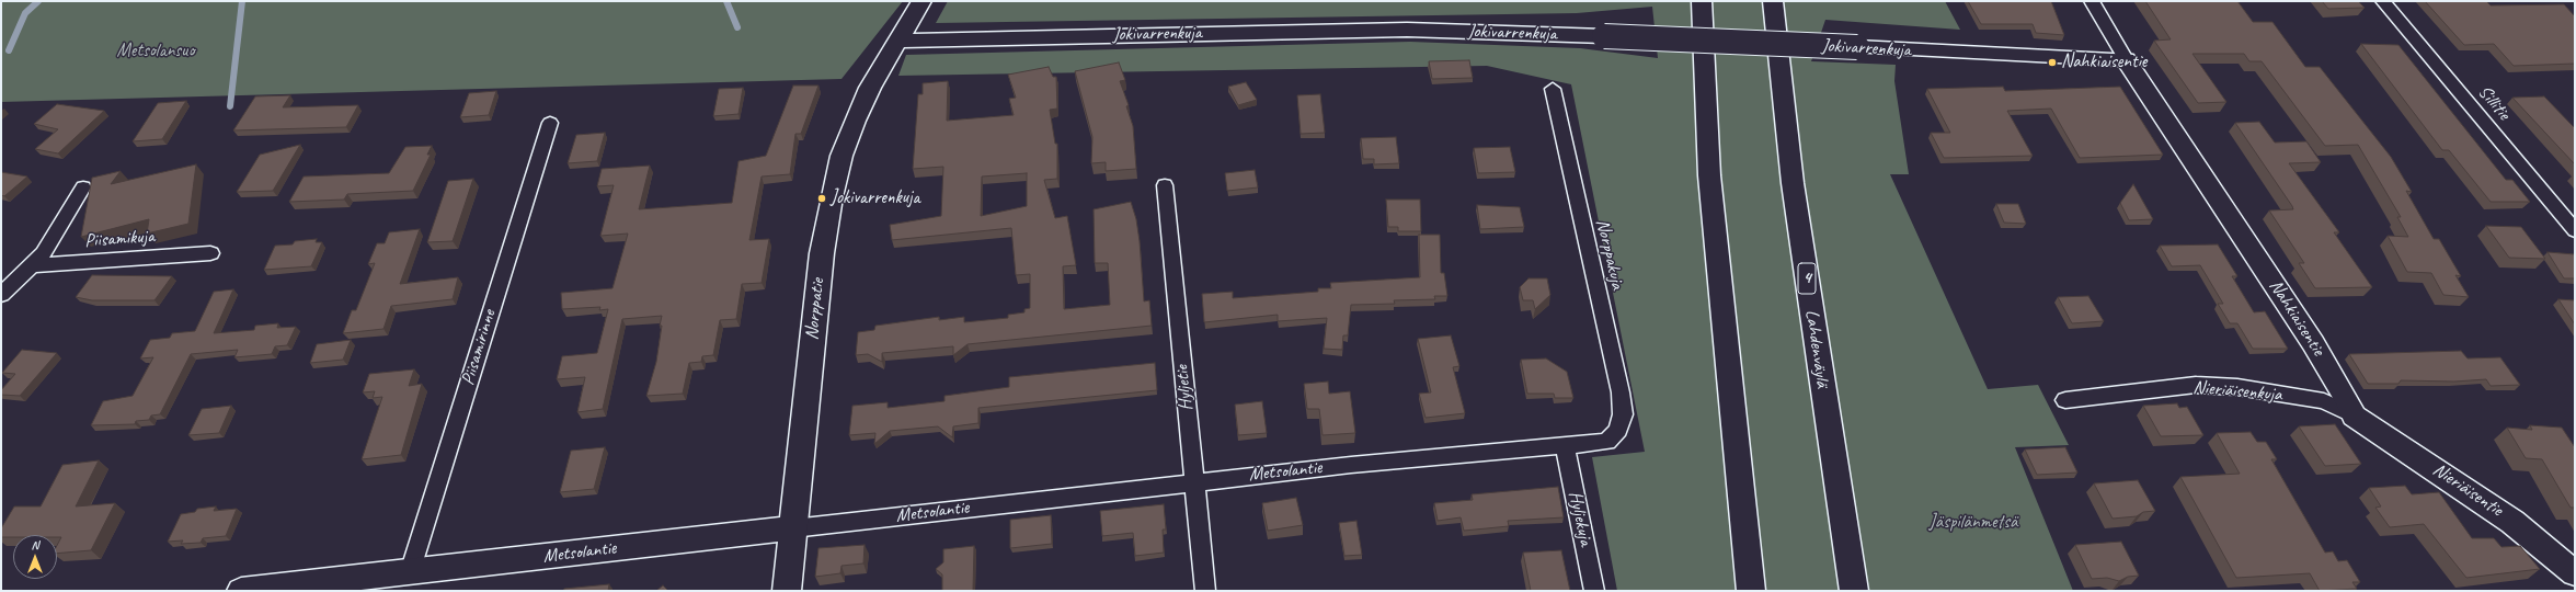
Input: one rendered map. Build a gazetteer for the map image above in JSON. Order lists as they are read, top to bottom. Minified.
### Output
{"streets":{"main road":["Jokivarrenkuja","4","Norppatie","Nahkiaisentie","Lahdenväylä","Metsolantie","Nieriäisentie"],"street":["Sillitie","Piisamikuja","Norppakuja","Piisamirinne","Hyljetie","Nieriäisenkuja","Hyljekuja"]},"crossings":[["Jokivarrenkuja","Norppatie"],["Jokivarrenkuja","Nahkiaisentie"],["Norppakuja","Metsolantie"],["Norppatie","Metsolantie"],["Nahkiaisentie","Nieriäisenkuja"],["Nahkiaisentie","Nieriäisentie"],["Piisamirinne","Metsolantie"],["Hyljetie","Metsolantie"],["Nieriäisenkuja","Nieriäisentie"],["Metsolantie","Hyljekuja"]],"parks":["Metsolansuo","Jäspilänmetsä"],"places":["Nahkiaisentie","Jokivarrenkuja"],"north":"top"}
